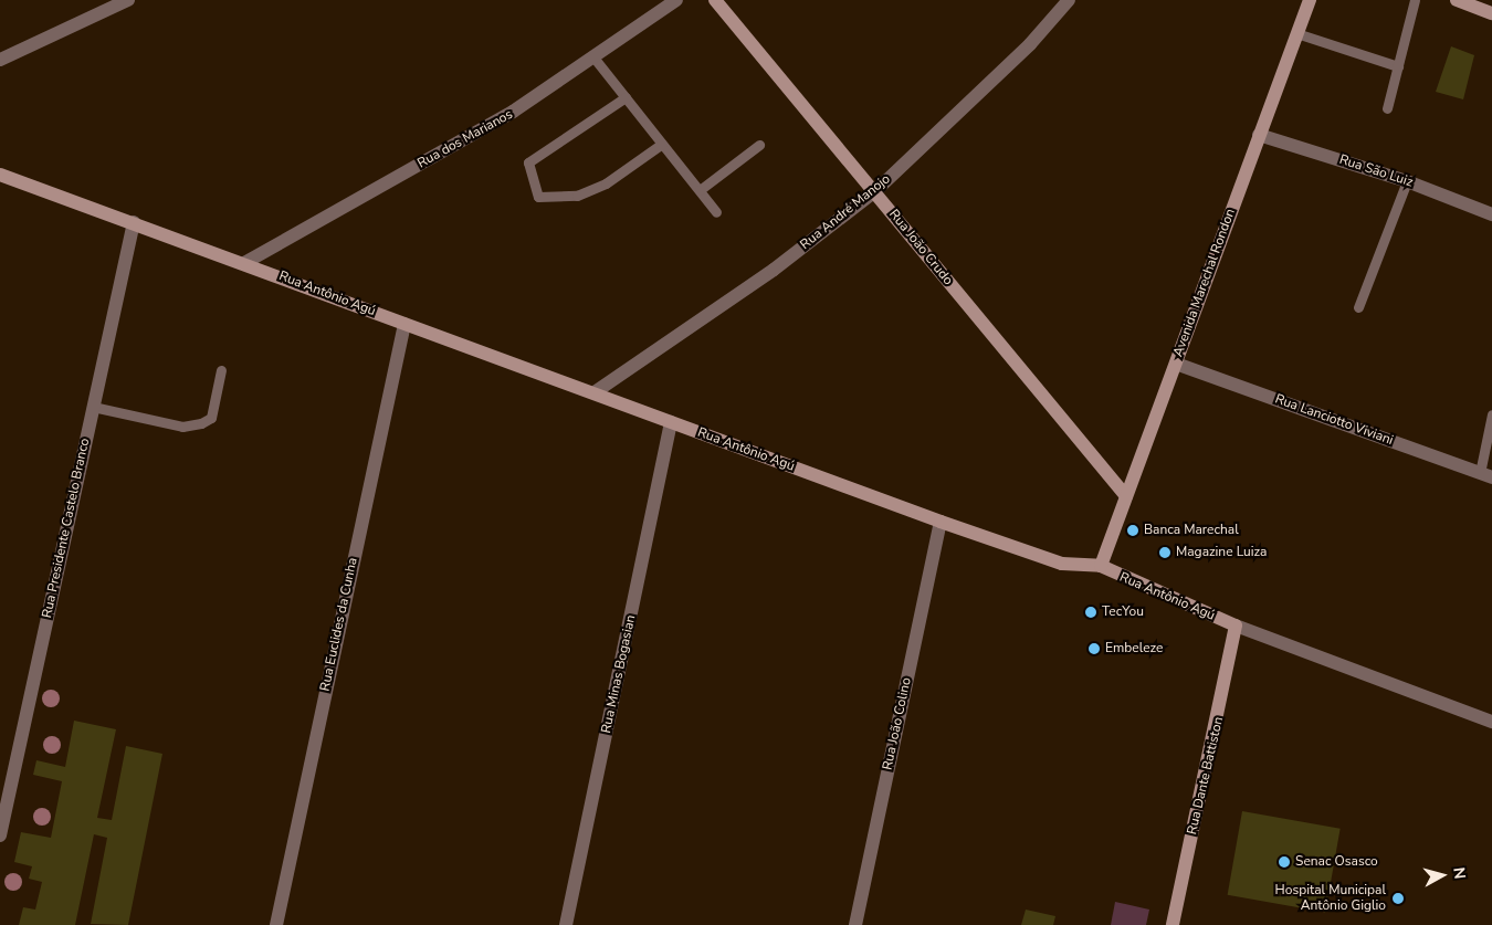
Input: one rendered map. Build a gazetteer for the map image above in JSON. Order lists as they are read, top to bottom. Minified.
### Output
{"streets":{"main road":["Rua João Crudo","Avenida Marechal Rondon","Rua Antônio Agú","Rua Dante Battiston"],"street":["Rua dos Marianos","Rua São Luiz","Rua André Manojo","Rua Lanciotto Viviani","Rua Presidente Castelo Branco","Rua Euclides da Cunha","Rua Minas Bogasian","Rua João Colino"]},"crossings":[["Rua dos Marianos","Rua Antônio Agú"],["Rua São Luiz","Avenida Marechal Rondon"],["Rua André Manojo","Rua João Crudo"],["Rua André Manojo","Rua Antônio Agú"],["Rua João Crudo","Avenida Marechal Rondon"],["Avenida Marechal Rondon","Rua Antônio Agú"],["Avenida Marechal Rondon","Rua Lanciotto Viviani"],["Rua Antônio Agú","Rua Presidente Castelo Branco"],["Rua Antônio Agú","Rua Euclides da Cunha"],["Rua Antônio Agú","Rua Minas Bogasian"],["Rua Antônio Agú","Rua João Colino"],["Rua Antônio Agú","Rua Dante Battiston"]],"places":["Banca Marechal","Magazine Luiza","TecYou","Embeleze","Senac Osasco","Hospital Municipal Antônio Giglio"],"north":"right"}
